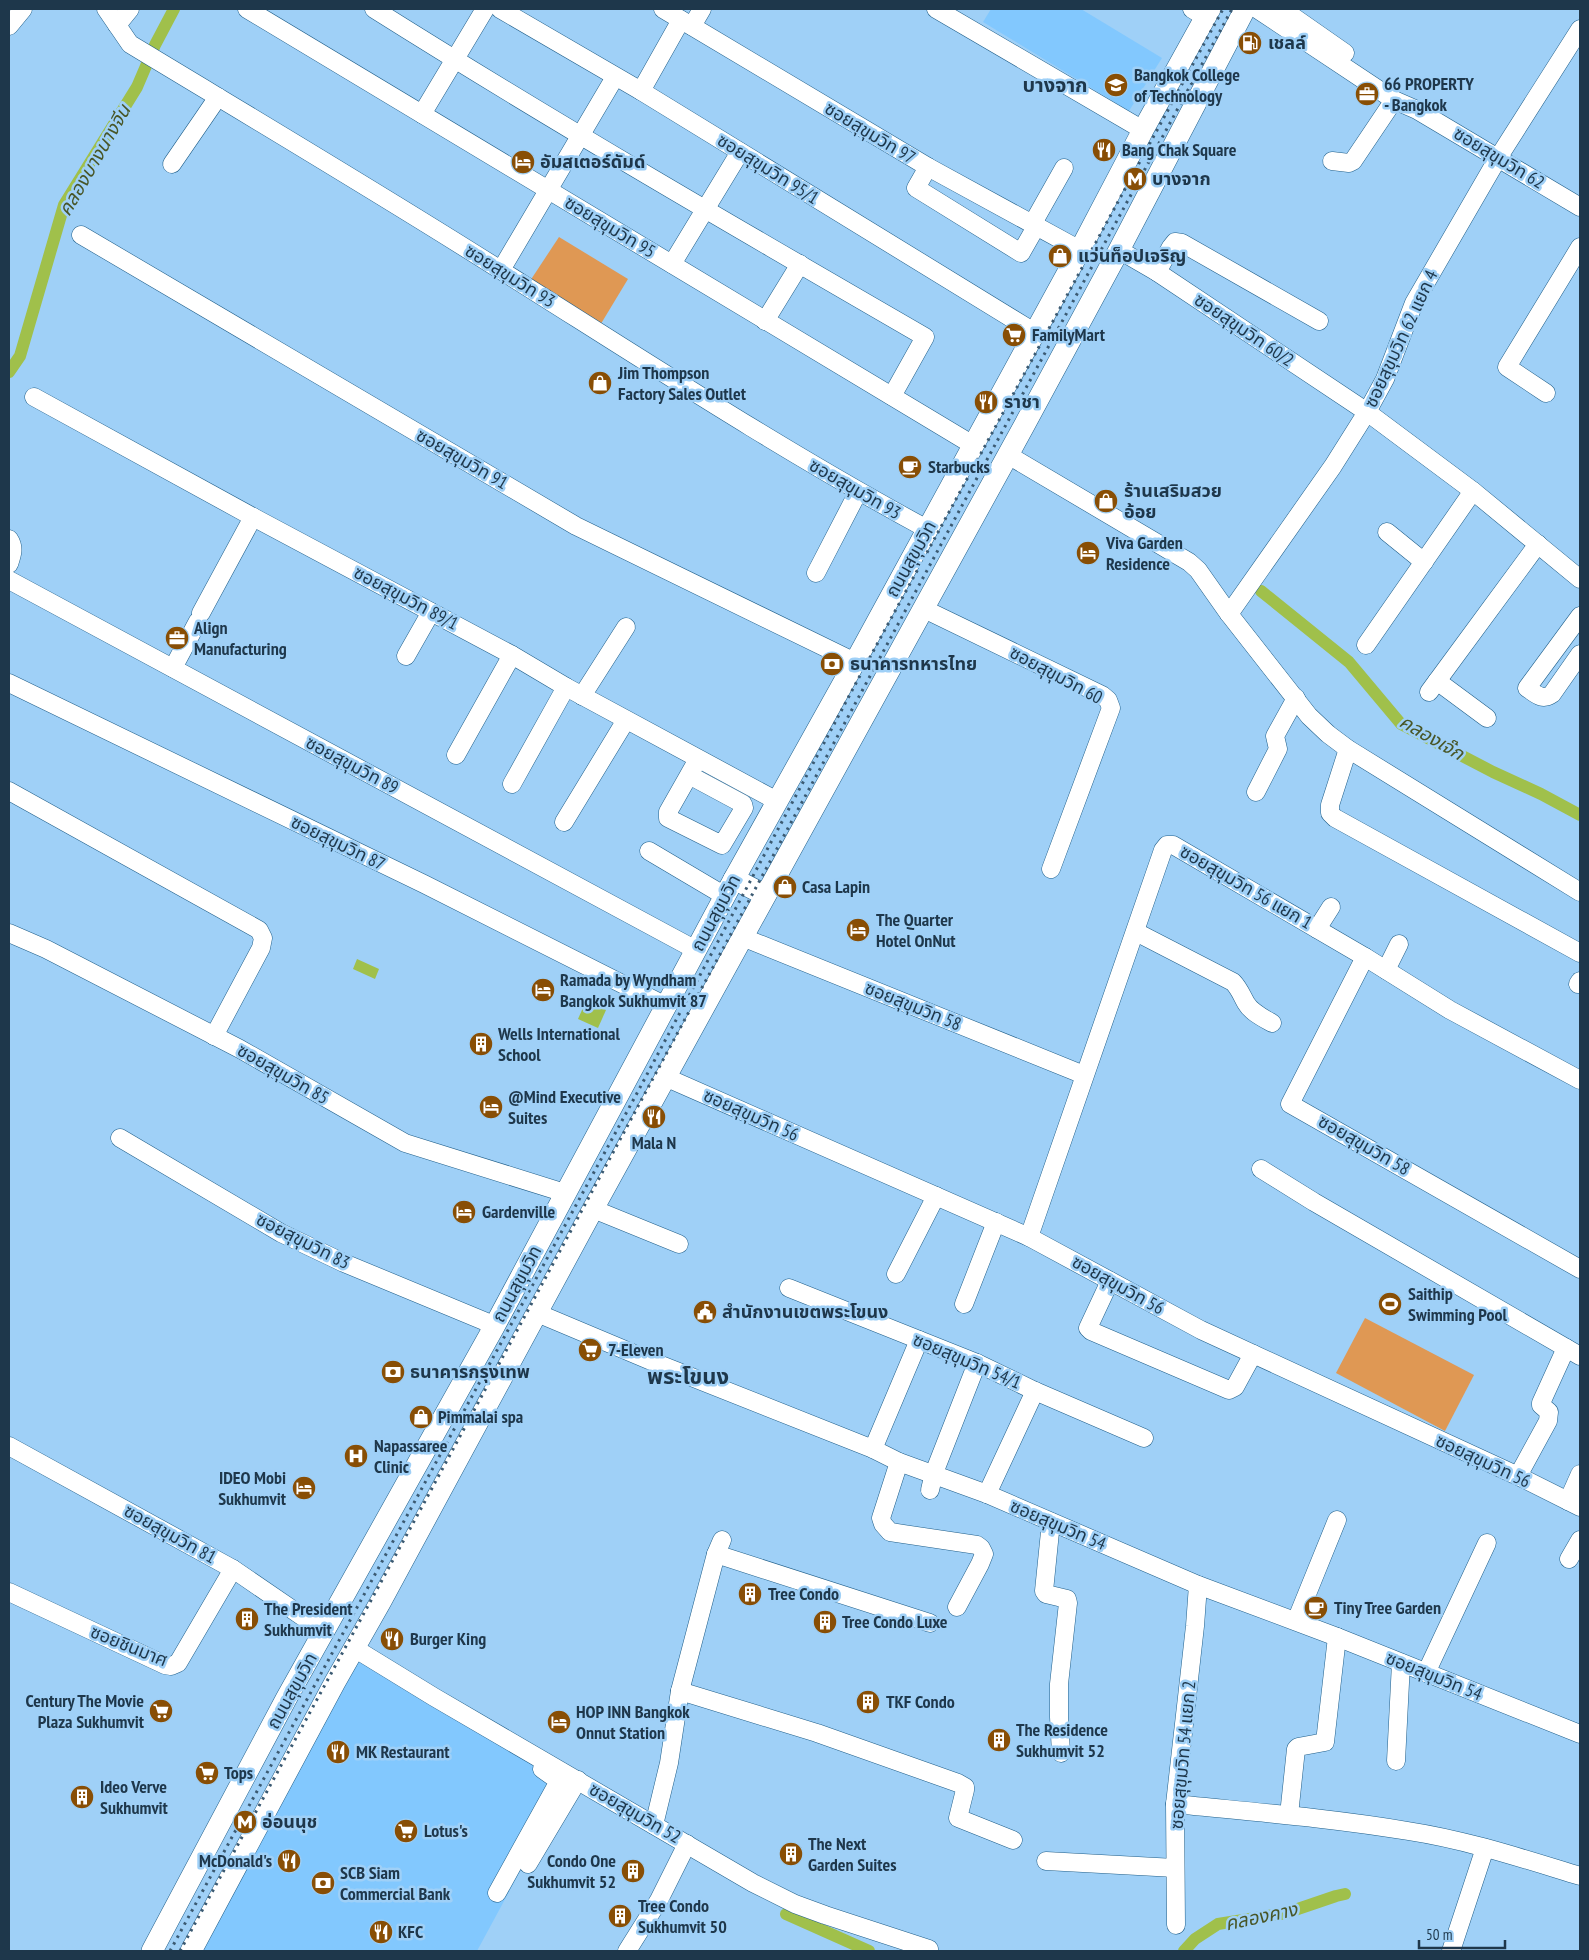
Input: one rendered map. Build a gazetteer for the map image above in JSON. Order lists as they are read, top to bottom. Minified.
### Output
{"streets":{"main road":["ถนนสุขุมวิท"],"street":["ซอยสุขุมวิท 97","ซอยสุขุมวิท 62","ซอยสุขุมวิท 95/1","ซอยสุขุมวิท 95","ซอยสุขุมวิท 93","ซอยสุขุมวิท 60/2","ซอยสุขุมวิท 62 แยก 4","ซอยสุขุมวิท 91","ซอยสุขุมวิท 89/1","ซอยสุขุมวิท 60","ซอยสุขุมวิท 89","ซอยสุขุมวิท 87","ซอยสุขุมวิท 56 แยก 1","ซอยสุขุมวิท 58","ซอยสุขุมวิท 85","ซอยสุขุมวิท 56","ซอยสุขุมวิท 83","ซอยสุขุมวิท 54/1","ซอยสุขุมวิท 54","ซอยสุขุมวิท 81","ซอยชินมาศ","ซอยสุขุมวิท 54 แยก 2","ซอยสุขุมวิท 52"]},"crossings":[["ซอยสุขุมวิท 97","ถนนสุขุมวิท"],["ซอยสุขุมวิท 62","ซอยสุขุมวิท 62 แยก 4"],["ซอยสุขุมวิท 95/1","ถนนสุขุมวิท"],["ซอยสุขุมวิท 95","ถนนสุขุมวิท"],["ซอยสุขุมวิท 93","ถนนสุขุมวิท"],["ซอยสุขุมวิท 60/2","ซอยสุขุมวิท 62 แยก 4"],["ซอยสุขุมวิท 60/2","ถนนสุขุมวิท"],["ซอยสุขุมวิท 91","ถนนสุขุมวิท"],["ถนนสุขุมวิท","ซอยสุขุมวิท 89/1"],["ถนนสุขุมวิท","ซอยสุขุมวิท 60"],["ถนนสุขุมวิท","ซอยสุขุมวิท 89"],["ถนนสุขุมวิท","ซอยสุขุมวิท 87"],["ถนนสุขุมวิท","ซอยสุขุมวิท 58"],["ถนนสุขุมวิท","ซอยสุขุมวิท 85"],["ถนนสุขุมวิท","ซอยสุขุมวิท 56"],["ถนนสุขุมวิท","ซอยสุขุมวิท 83"],["ถนนสุขุมวิท","ซอยสุขุมวิท 54"],["ถนนสุขุมวิท","ซอยสุขุมวิท 81"],["ถนนสุขุมวิท","ซอยสุขุมวิท 52"],["ซอยสุขุมวิท 56 แยก 1","ซอยสุขุมวิท 58"],["ซอยสุขุมวิท 56 แยก 1","ซอยสุขุมวิท 56"],["ซอยสุขุมวิท 54","ซอยสุขุมวิท 54 แยก 2"],["ซอยสุขุมวิท 81","ซอยชินมาศ"]],"districts":["บางจาก","พระโขนง"],"water":["คลองบางนางจีน","คลองเจ๊ก","คลองคาง"],"places":{"fuel station":["เชลล์"],"school or university":["Bangkok College of Technology"],"office":["66 PROPERTY - Bangkok","Align Manufacturing"],"restaurant":["Bang Chak Square","ราชา","Mala N","Burger King","MK Restaurant","McDonald's","KFC"],"hotel":["อัมสเตอร์ดัมด์","Viva Garden Residence","The Quarter Hotel OnNut","Ramada by Wyndham Bangkok Sukhumvit 87","@Mind Executive Suites","Gardenville","IDEO Mobi Sukhumvit","HOP INN Bangkok Onnut Station"],"metro station":["บางจาก","อ่อนนุช"],"shop":["แว่นท็อปเจริญ","Jim Thompson Factory Sales Outlet","ร้านเสริมสวย อ้อย","Casa Lapin","Pimmalai spa"],"supermarket":["FamilyMart","7-Eleven","Century The Movie Plaza Sukhumvit","Tops","Lotus's"],"cafe":["Starbucks","Tiny Tree Garden"],"bank":["ธนาคารทหารไทย","ธนาคารกรุงเทพ","SCB Siam Commercial Bank"],"building":["Wells International School","Tree Condo","The President Sukhumvit","Tree Condo Luxe","TKF Condo","The Residence Sukhumvit 52","Ideo Verve Sukhumvit","The Next Garden Suites","Condo One Sukhumvit 52","Tree Condo Sukhumvit 50"],"sports":["Saithip Swimming Pool"],"public building":["สำนักงานเขตพระโขนง"],"hospital":["Napassaree Clinic"]},"scale_bar":"50 m"}
